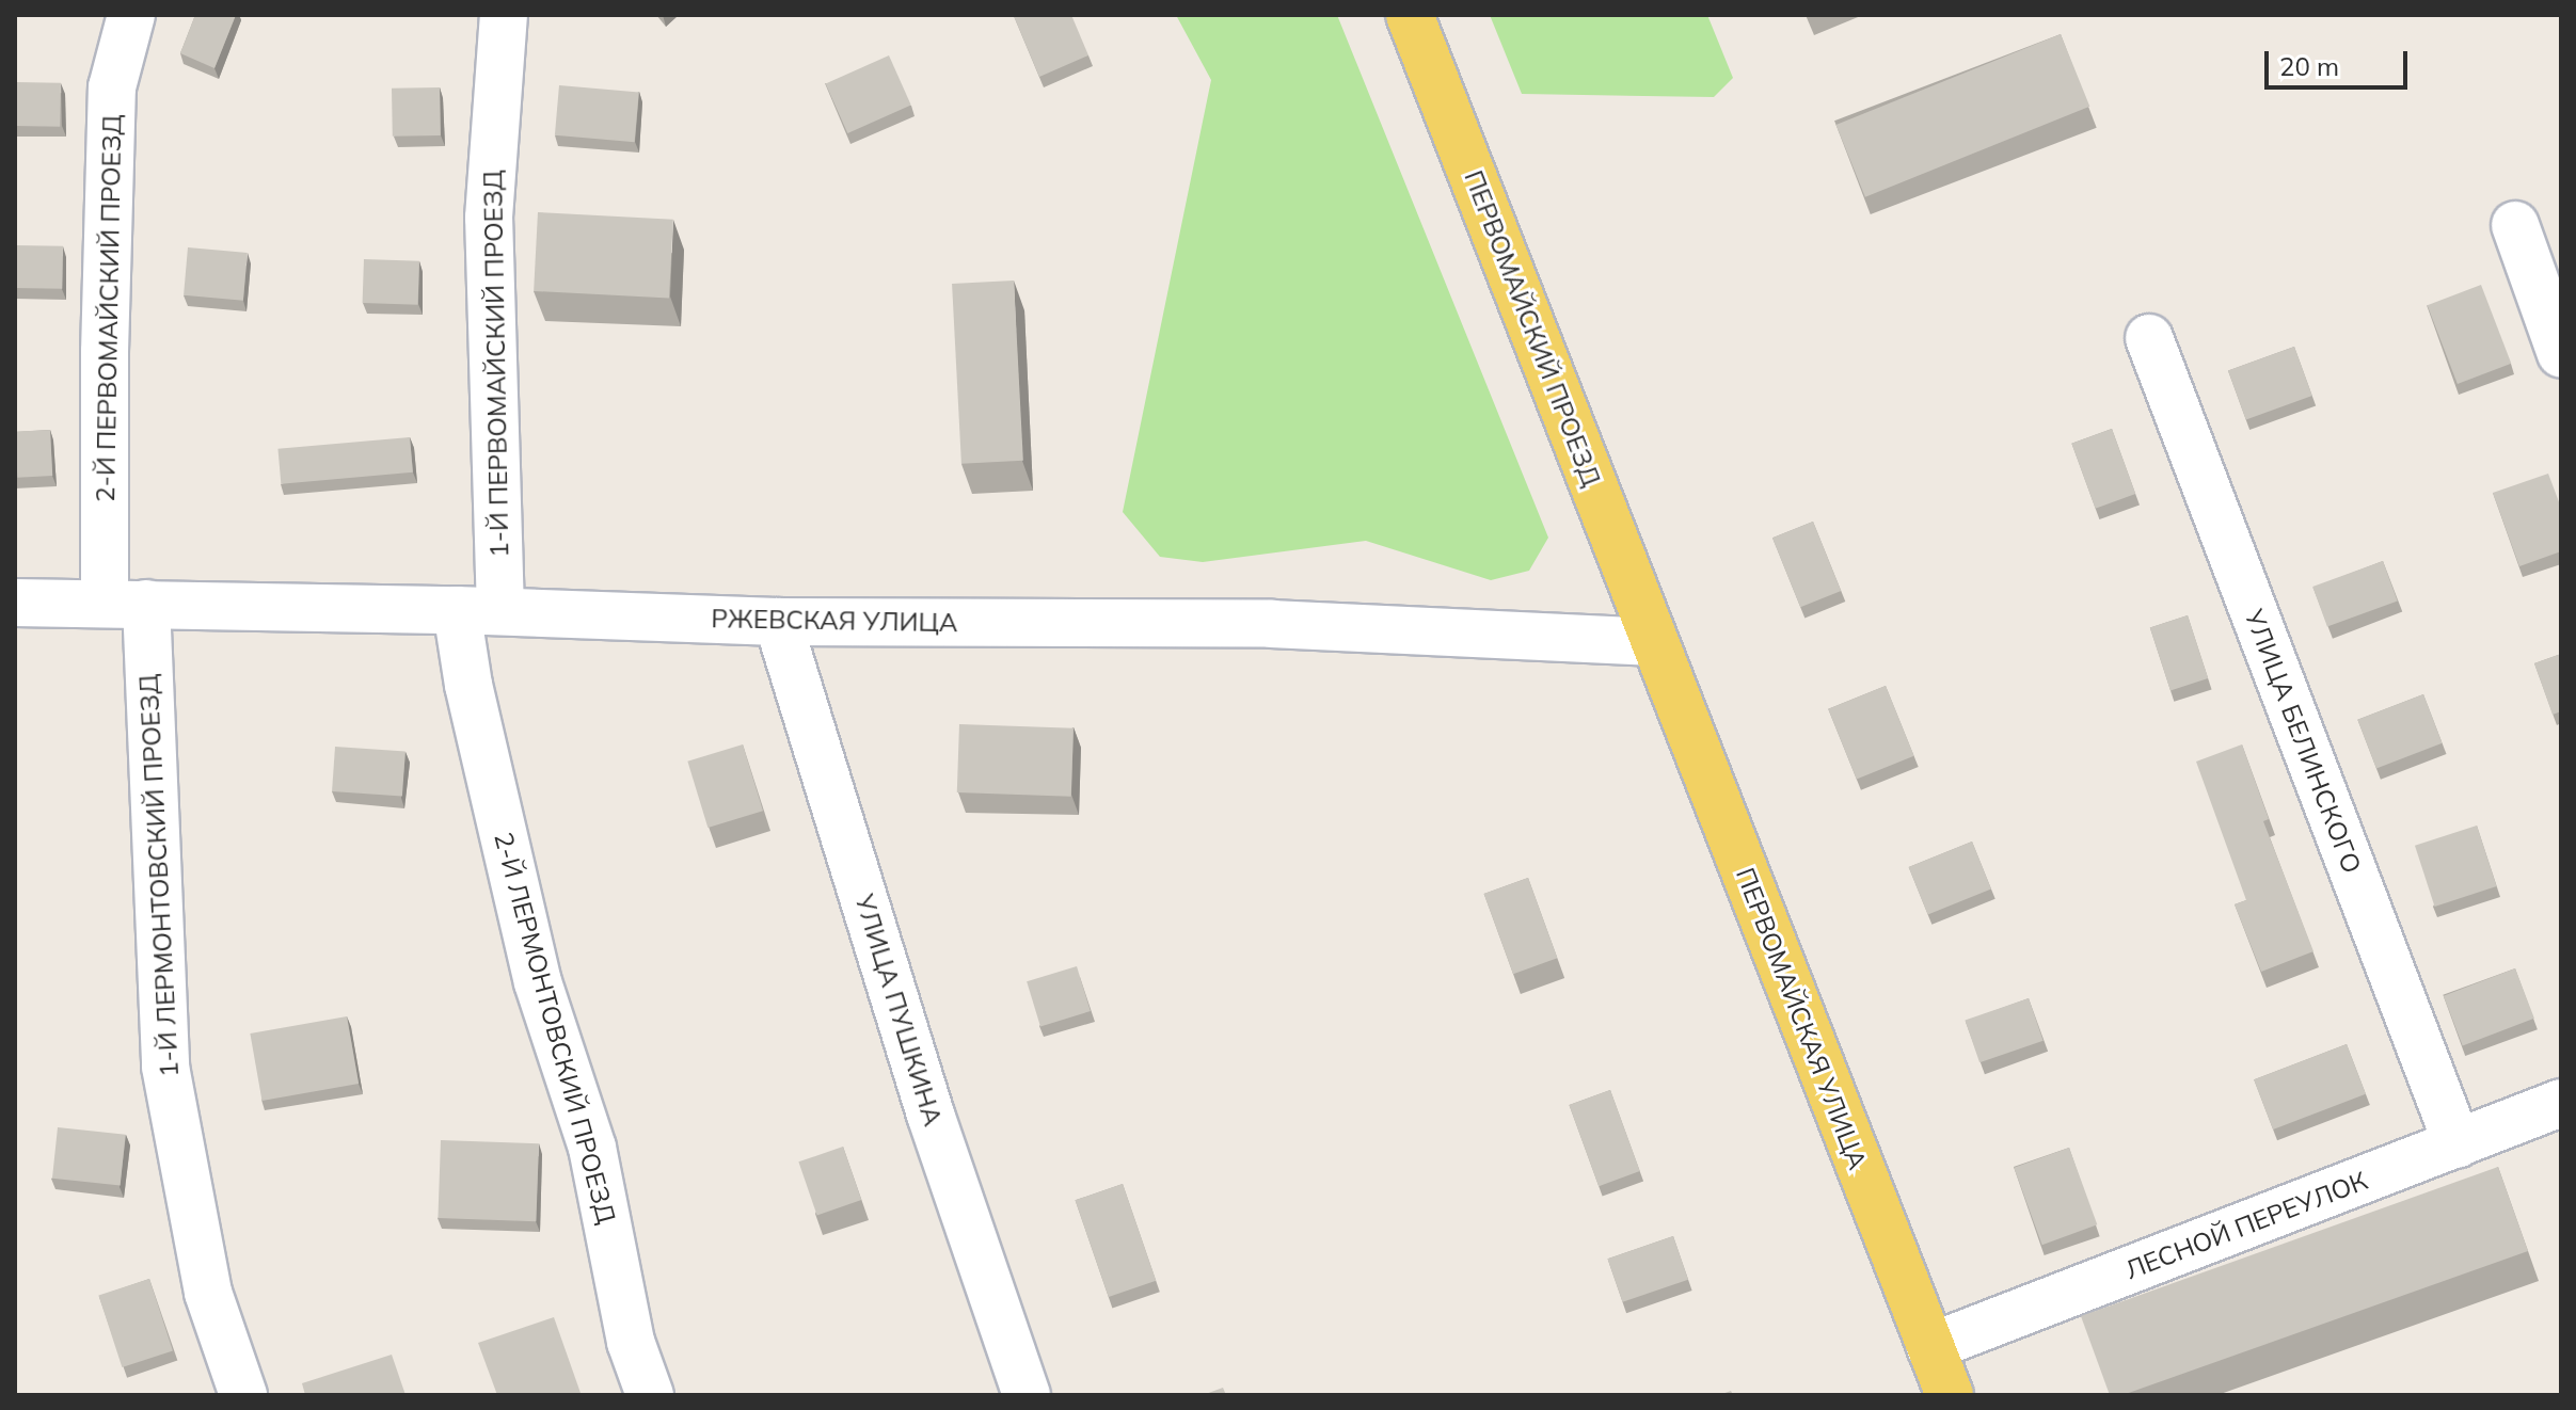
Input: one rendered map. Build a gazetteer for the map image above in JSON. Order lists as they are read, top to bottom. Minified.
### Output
{"streets":{"main road":["ПЕРВОМАЙСКИЙ ПРОЕЗД","ПЕРВОМАЙСКАЯ УЛИЦА"],"street":["2-Й ПЕРВОМАЙСКИЙ ПРОЕЗД","1-Й ПЕРВОМАЙСКИЙ ПРОЕЗД","РЖЕВСКАЯ УЛИЦА","УЛИЦА БЕЛИНСКОГО","1-Й ЛЕРМОНТОВСКИЙ ПРОЕЗД","УЛИЦА ПУШКИНА","2-Й ЛЕРМОНТОВСКИЙ ПРОЕЗД","ЛЕСНОЙ ПЕРЕУЛОК"]},"crossings":[["2-Й ПЕРВОМАЙСКИЙ ПРОЕЗД","РЖЕВСКАЯ УЛИЦА"],["2-Й ПЕРВОМАЙСКИЙ ПРОЕЗД","1-Й ЛЕРМОНТОВСКИЙ ПРОЕЗД"],["ПЕРВОМАЙСКИЙ ПРОЕЗД","РЖЕВСКАЯ УЛИЦА"],["ПЕРВОМАЙСКИЙ ПРОЕЗД","ПЕРВОМАЙСКАЯ УЛИЦА"],["1-Й ПЕРВОМАЙСКИЙ ПРОЕЗД","РЖЕВСКАЯ УЛИЦА"],["1-Й ПЕРВОМАЙСКИЙ ПРОЕЗД","2-Й ЛЕРМОНТОВСКИЙ ПРОЕЗД"],["РЖЕВСКАЯ УЛИЦА","1-Й ЛЕРМОНТОВСКИЙ ПРОЕЗД"],["РЖЕВСКАЯ УЛИЦА","УЛИЦА ПУШКИНА"],["РЖЕВСКАЯ УЛИЦА","ПЕРВОМАЙСКАЯ УЛИЦА"],["РЖЕВСКАЯ УЛИЦА","2-Й ЛЕРМОНТОВСКИЙ ПРОЕЗД"],["УЛИЦА БЕЛИНСКОГО","ЛЕСНОЙ ПЕРЕУЛОК"],["ПЕРВОМАЙСКАЯ УЛИЦА","ЛЕСНОЙ ПЕРЕУЛОК"]],"scale_bar":"20 m"}
